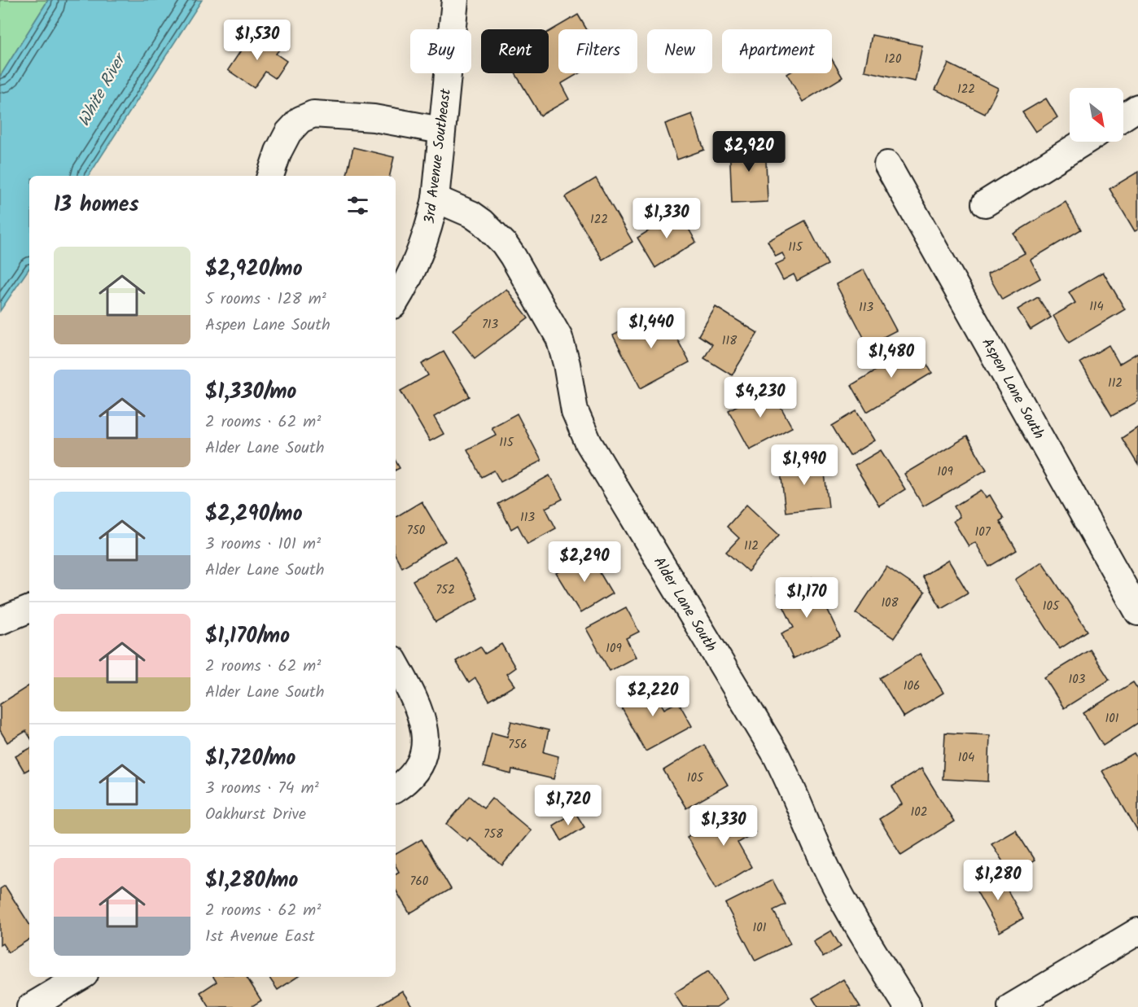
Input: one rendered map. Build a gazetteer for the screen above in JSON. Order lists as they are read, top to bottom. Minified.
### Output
{"streets":{"street":["3rd Avenue Southeast","Aspen Lane South","Alder Lane South"]},"crossings":[["3rd Avenue Southeast","Alder Lane South"]],"water":["White River"],"house_numbers":["120","122","122","115","114","113","713","118","112","115","109","113","750","107","112","752","108","105","109","103","106","101","756","104","105","102","758","760","101"],"north":"bottom right","page":{"price":["$1,530","$2,920","$1,330","$1,440","$1,480","$4,230","$1,990","$2,290","$1,170","$2,220","$1,720","$1,330","$1,280"],"chip":["Buy","Rent","Filters","New","Apartment"],"heading":"13 homes","list":[{"name":"$2,920/mo","note":"5 rooms · 128 m² · Aspen Lane South"},{"name":"$1,330/mo","note":"2 rooms · 62 m² · Alder Lane South"},{"name":"$2,290/mo","note":"3 rooms · 101 m² · Alder Lane South"},{"name":"$1,170/mo","note":"2 rooms · 62 m² · Alder Lane South"},{"name":"$1,720/mo","note":"3 rooms · 74 m² · Oakhurst Drive"},{"name":"$1,280/mo","note":"2 rooms · 62 m² · 1st Avenue East"}]}}
